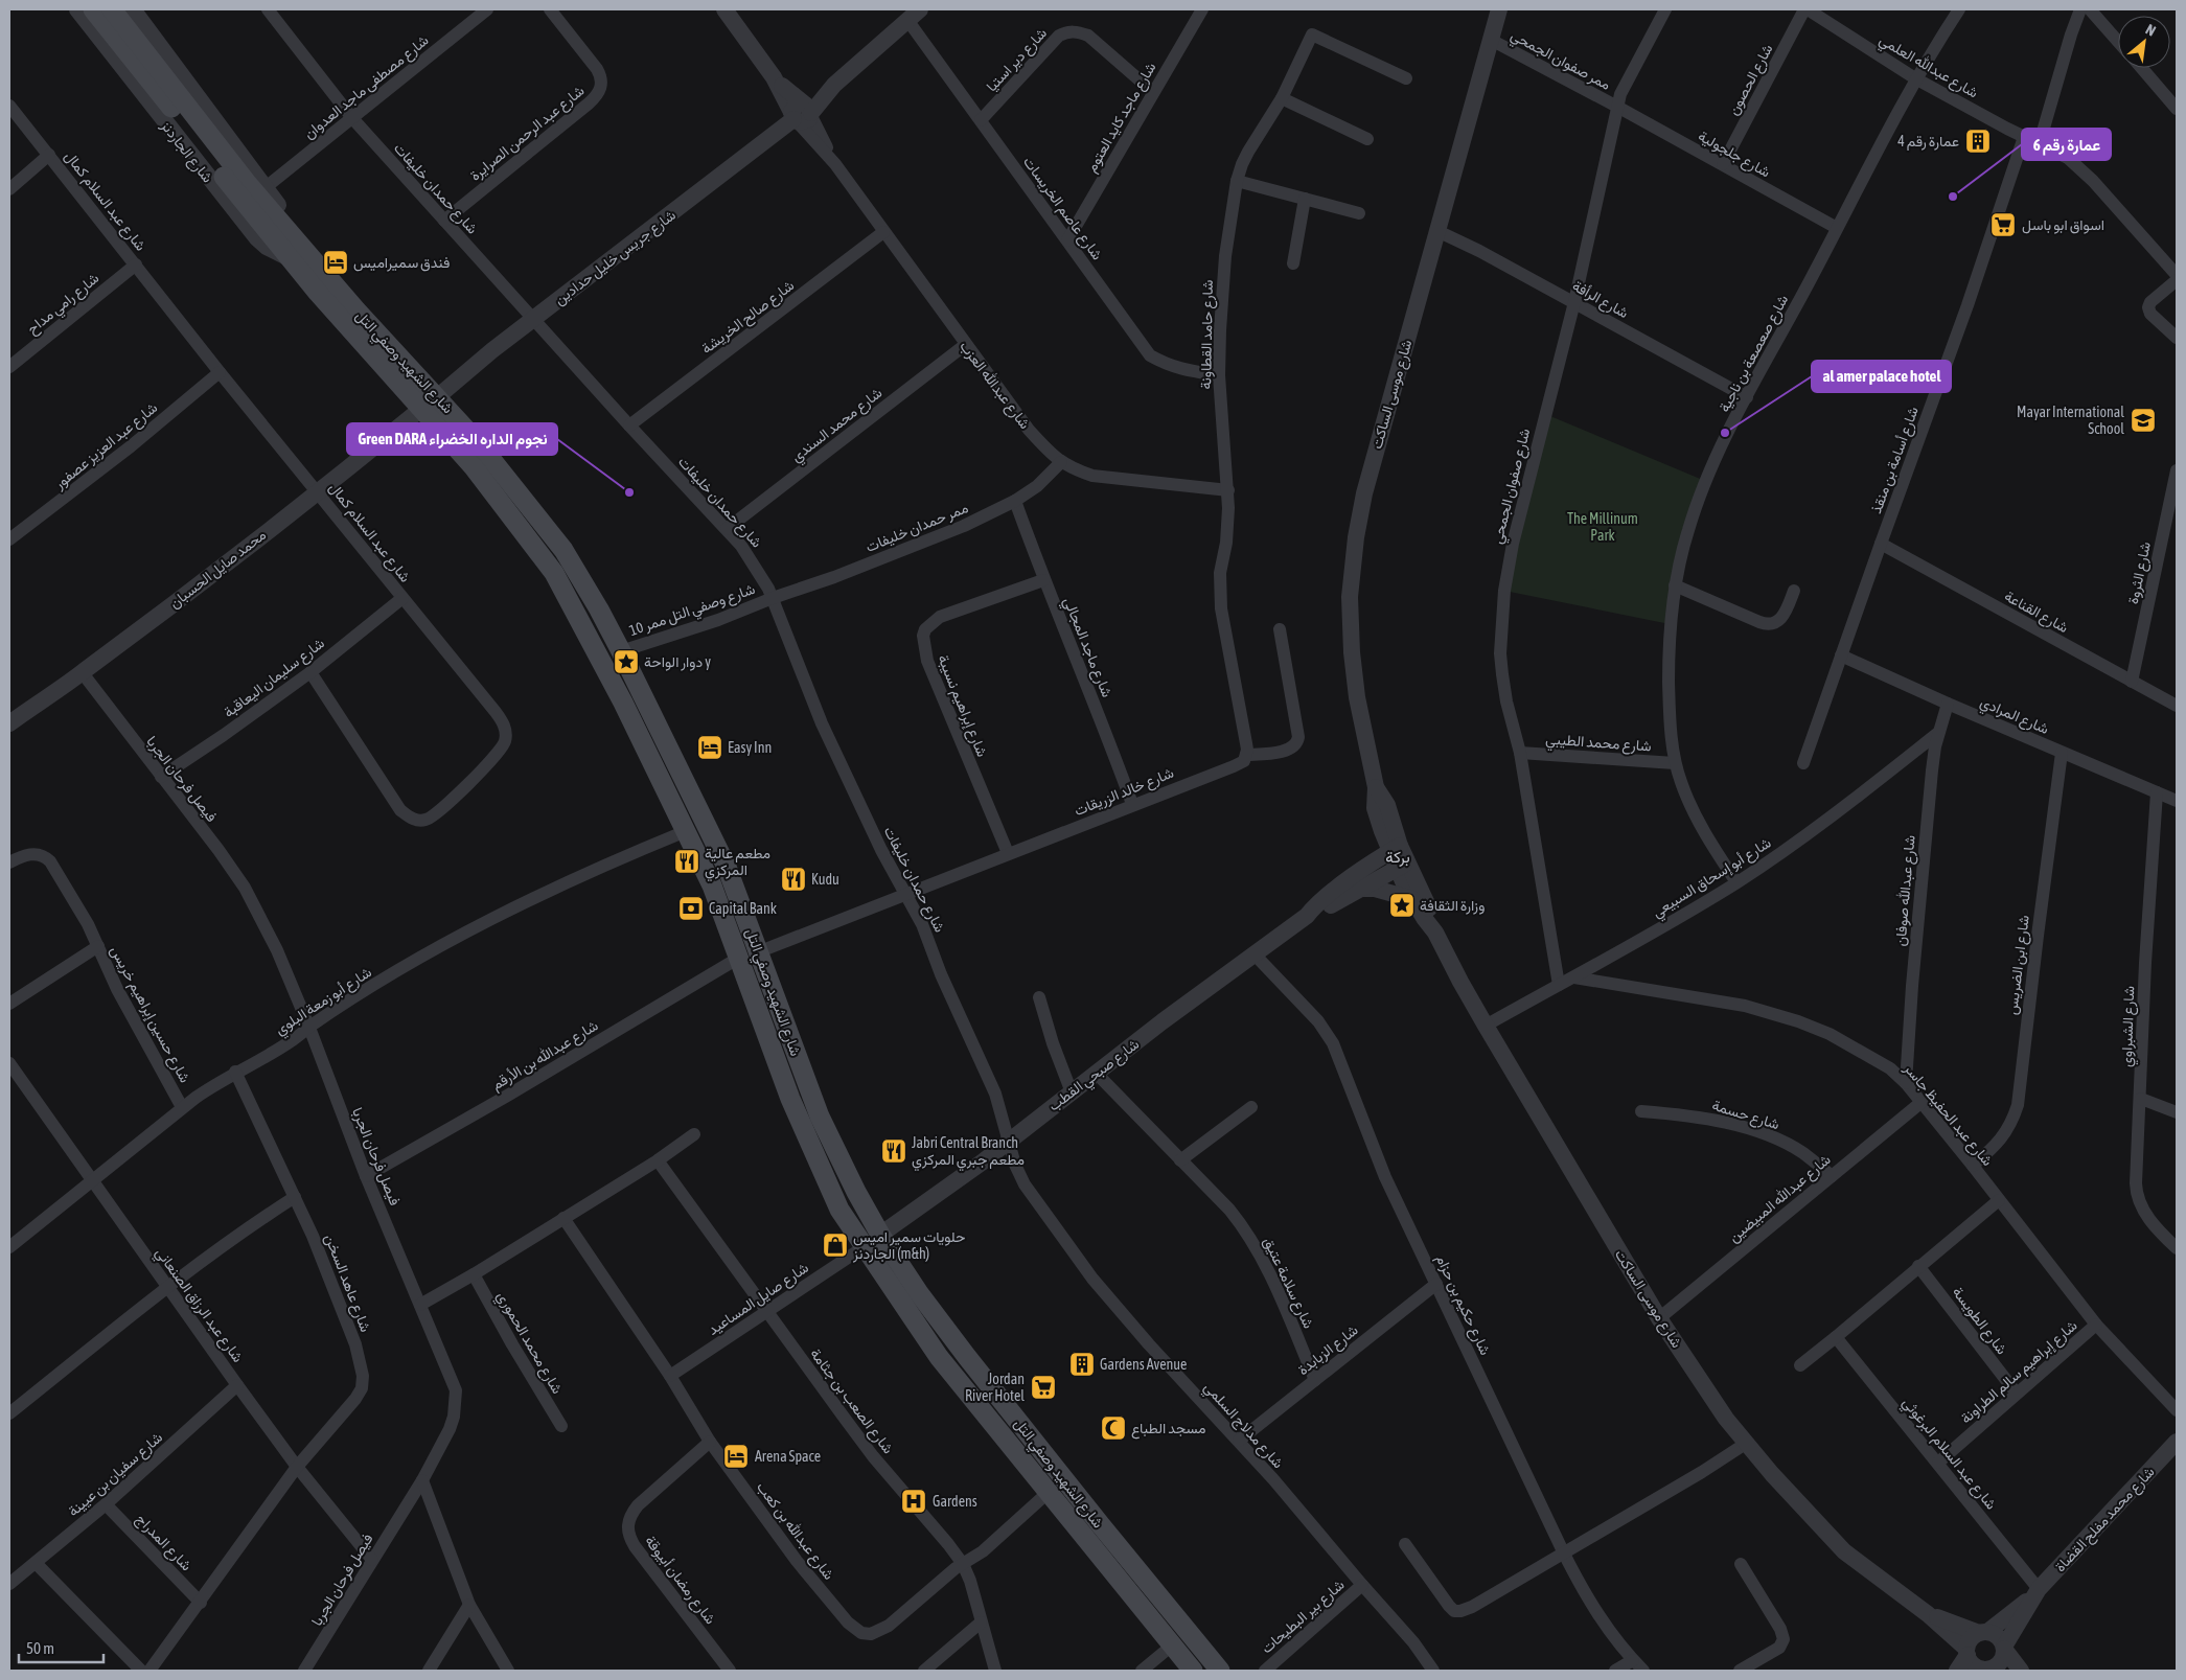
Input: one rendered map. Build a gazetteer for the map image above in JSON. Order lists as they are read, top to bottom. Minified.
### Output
{"streets":{"main road":["شارع الشهيد وصفي التل"],"street":["شارع دير استيا","ممر صفوان الجمحي","شارع عبدالله العلمي","شارع الحصون","شارع مصطفى ماجد العدوان","شارع ماجد كايد العتوم","شارع عبد الرحمن الصرايرة","شارع الجاردنز","شارع جلجولية","شارع حمدان خليفات","شارع عبد السلام كمال","شارع عاصم الخريسات","شارع جريس خليل حدادين","شارع الرأفة","شارع رامي مداح","شارع صالح الخريشة","شارع حامد القطاونة","شارع صعصعة بن ناجية","شارع عبدالله العزب","شارع موسى الساكت","شارع محمد السندي","شارع عبد العزيز عصفور","شارع أسامة بن منقذ","شارع صفوان الجمحي","ممر حمدان خليفات","محمد صايل الحسبان","شارع الثروة","شارع وصفي التل ممر 10","شارع القناعة","شارع ماجد المجالي","شارع سليمان اليعاقبة","شارع إبراهيم نسيبة","شارع المرادي","شارع محمد الطيبي","فيصل فرحان الجربا","شارع خالد الزريقات","شارع أبو إسحاق السبيعي","شارع عبدالله صوفان","شارع ابن الضريس","شارع أبو زمعة البلوي","شارع حسين إبراهيم خريس","شارع الشبراوي","شارع عبدالله بن الأرقم","شارع صبحي القطب","شارع حسمة","شارع عبد الحفيظ جاسر","شارع عبدالله المبيضين","شارع عاهد السخن","شارع سلامة عتيق","شارع صايل المساعيد","شارع عبد الرزاق الصنعاني","شارع حكيم بن حزام","شارع الطويسة","شارع محمد الحموري","شارع الزبابدة","شارع إبراهيم سالم الطراونة","شارع الصعب بن جثامة","شارع مدلاج السلمي","شارع عبد السلام البرغوثي","شارع سفيان بن عيينة","شارع محمد مفلح القضاة","شارع عبدالله بن كعب","شارع المدراج","شارع رمضان أبيوقة","شارع بير البطيحات"]},"crossings":[["شارع دير استيا","شارع ماجد كايد العتوم"],["شارع دير استيا","شارع عاصم الخريسات"],["ممر صفوان الجمحي","شارع جلجولية"],["ممر صفوان الجمحي","شارع موسى الساكت"],["ممر صفوان الجمحي","شارع صفوان الجمحي"],["شارع عبدالله العلمي","شارع الحصون"],["شارع عبدالله العلمي","شارع صعصعة بن ناجية"],["شارع عبدالله العلمي","شارع أسامة بن منقذ"],["شارع الحصون","شارع جلجولية"],["شارع مصطفى ماجد العدوان","شارع حمدان خليفات"],["شارع ماجد كايد العتوم","شارع عاصم الخريسات"],["شارع عبد الرحمن الصرايرة","شارع حمدان خليفات"],["شارع الجاردنز","شارع الشهيد وصفي التل"],["شارع جلجولية","شارع صعصعة بن ناجية"],["شارع جلجولية","شارع صفوان الجمحي"],["شارع حمدان خليفات","شارع جريس خليل حدادين"],["شارع حمدان خليفات","شارع صالح الخريشة"],["شارع حمدان خليفات","شارع محمد السندي"],["شارع حمدان خليفات","ممر حمدان خليفات"],["شارع حمدان خليفات","شارع وصفي التل ممر 10"],["شارع حمدان خليفات","شارع خالد الزريقات"],["شارع حمدان خليفات","شارع صبحي القطب"],["شارع حمدان خليفات","شارع مدلاج السلمي"],["شارع عبد السلام كمال","شارع رامي مداح"],["شارع عبد السلام كمال","شارع عبد العزيز عصفور"],["شارع عبد السلام كمال","محمد صايل الحسبان"],["شارع عبد السلام كمال","شارع سليمان اليعاقبة"],["شارع عاصم الخريسات","شارع جريس خليل حدادين"],["شارع عاصم الخريسات","شارع حامد القطاونة"],["شارع جريس خليل حدادين","شارع الشهيد وصفي التل"],["شارع جريس خليل حدادين","شارع عبدالله العزب"],["شارع جريس خليل حدادين","محمد صايل الحسبان"],["شارع الرأفة","شارع صعصعة بن ناجية"],["شارع الرأفة","شارع موسى الساكت"],["شارع الرأفة","شارع صفوان الجمحي"],["شارع صالح الخريشة","شارع عبدالله العزب"],["شارع حامد القطاونة","شارع عبدالله العزب"],["شارع صعصعة بن ناجية","شارع محمد الطيبي"],["شارع صعصعة بن ناجية","شارع أبو إسحاق السبيعي"],["شارع الشهيد وصفي التل","محمد صايل الحسبان"],["شارع الشهيد وصفي التل","شارع وصفي التل ممر 10"],["شارع الشهيد وصفي التل","شارع خالد الزريقات"],["شارع الشهيد وصفي التل","شارع أبو زمعة البلوي"],["شارع الشهيد وصفي التل","شارع عبدالله بن الأرقم"],["شارع الشهيد وصفي التل","شارع صبحي القطب"],["شارع الشهيد وصفي التل","شارع صايل المساعيد"],["شارع الشهيد وصفي التل","شارع عبدالله بن كعب"],["شارع عبدالله العزب","شارع محمد السندي"],["شارع عبدالله العزب","ممر حمدان خليفات"],["شارع موسى الساكت","شارع أبو إسحاق السبيعي"],["شارع موسى الساكت","شارع صبحي القطب"],["شارع موسى الساكت","شارع عبدالله المبيضين"],["شارع موسى الساكت","شارع محمد مفلح القضاة"],["شارع أسامة بن منقذ","شارع القناعة"],["شارع أسامة بن منقذ","شارع المرادي"],["شارع صفوان الجمحي","شارع محمد الطيبي"],["شارع صفوان الجمحي","شارع أبو إسحاق السبيعي"],["ممر حمدان خليفات","شارع وصفي التل ممر 10"],["ممر حمدان خليفات","شارع ماجد المجالي"],["محمد صايل الحسبان","فيصل فرحان الجربا"],["شارع الثروة","شارع القناعة"],["شارع ماجد المجالي","شارع إبراهيم نسيبة"],["شارع ماجد المجالي","شارع خالد الزريقات"],["شارع سليمان اليعاقبة","فيصل فرحان الجربا"],["شارع إبراهيم نسيبة","شارع خالد الزريقات"],["شارع المرادي","شارع عبدالله صوفان"],["شارع المرادي","شارع ابن الضريس"],["شارع المرادي","شارع الشبراوي"],["فيصل فرحان الجربا","شارع أبو زمعة البلوي"],["فيصل فرحان الجربا","شارع عبدالله بن الأرقم"],["فيصل فرحان الجربا","شارع عبد الرزاق الصنعاني"],["شارع أبو إسحاق السبيعي","شارع عبدالله صوفان"],["شارع أبو إسحاق السبيعي","شارع عبد الحفيظ جاسر"],["شارع عبدالله صوفان","شارع عبد الحفيظ جاسر"],["شارع ابن الضريس","شارع عبد الحفيظ جاسر"],["شارع أبو زمعة البلوي","شارع حسين إبراهيم خريس"],["شارع أبو زمعة البلوي","شارع عاهد السخن"],["شارع أبو زمعة البلوي","شارع عبد الرزاق الصنعاني"],["شارع صبحي القطب","شارع سلامة عتيق"],["شارع صبحي القطب","شارع حكيم بن حزام"],["شارع صبحي القطب","شارع مدلاج السلمي"],["شارع حسمة","شارع عبدالله المبيضين"],["شارع عبد الحفيظ جاسر","شارع عبدالله المبيضين"],["شارع عبد الحفيظ جاسر","شارع إبراهيم سالم الطراونة"],["شارع عاهد السخن","شارع عبد الرزاق الصنعاني"],["شارع عاهد السخن","شارع المدراج"],["شارع سلامة عتيق","شارع الزبابدة"],["شارع صايل المساعيد","شارع الصعب بن جثامة"],["شارع صايل المساعيد","شارع عبدالله بن كعب"],["شارع عبد الرزاق الصنعاني","شارع سفيان بن عيينة"],["شارع حكيم بن حزام","شارع الزبابدة"],["شارع الطويسة","شارع إبراهيم سالم الطراونة"],["شارع الزبابدة","شارع مدلاج السلمي"],["شارع إبراهيم سالم الطراونة","شارع عبد السلام البرغوثي"],["شارع الصعب بن جثامة","شارع عبدالله بن كعب"],["شارع مدلاج السلمي","شارع بير البطيحات"],["شارع عبد السلام البرغوثي","شارع محمد مفلح القضاة"],["شارع سفيان بن عيينة","شارع المدراج"],["شارع عبدالله بن كعب","شارع رمضان أبيوقة"]],"districts":["بركة"],"parks":["The Millinum Park"],"places":{"building":["عمارة رقم 4","Gardens Avenue"],"other":["عمارة رقم 6","al amer palace hotel","Green DARA نجوم الداره الخضراء"],"supermarket":["اسواق ابو باسل","Jordan River Hotel"],"hotel":["فندق سميراميس","Easy Inn","Arena Space"],"school or university":["Mayar International School"],"place":["دوار الواحة y","وزارة الثقافة"],"restaurant":["مطعم عالية المركزي","Kudu","Jabri Central Branch مطعم جبري المركزي"],"bank":["Capital Bank"],"shop":["حلويات سمير اميس الجاردنز (m&h)"],"mosque":["مسجد الطباع"],"hospital":["Gardens"]},"scale_bar":"50 m","north":"top right"}
